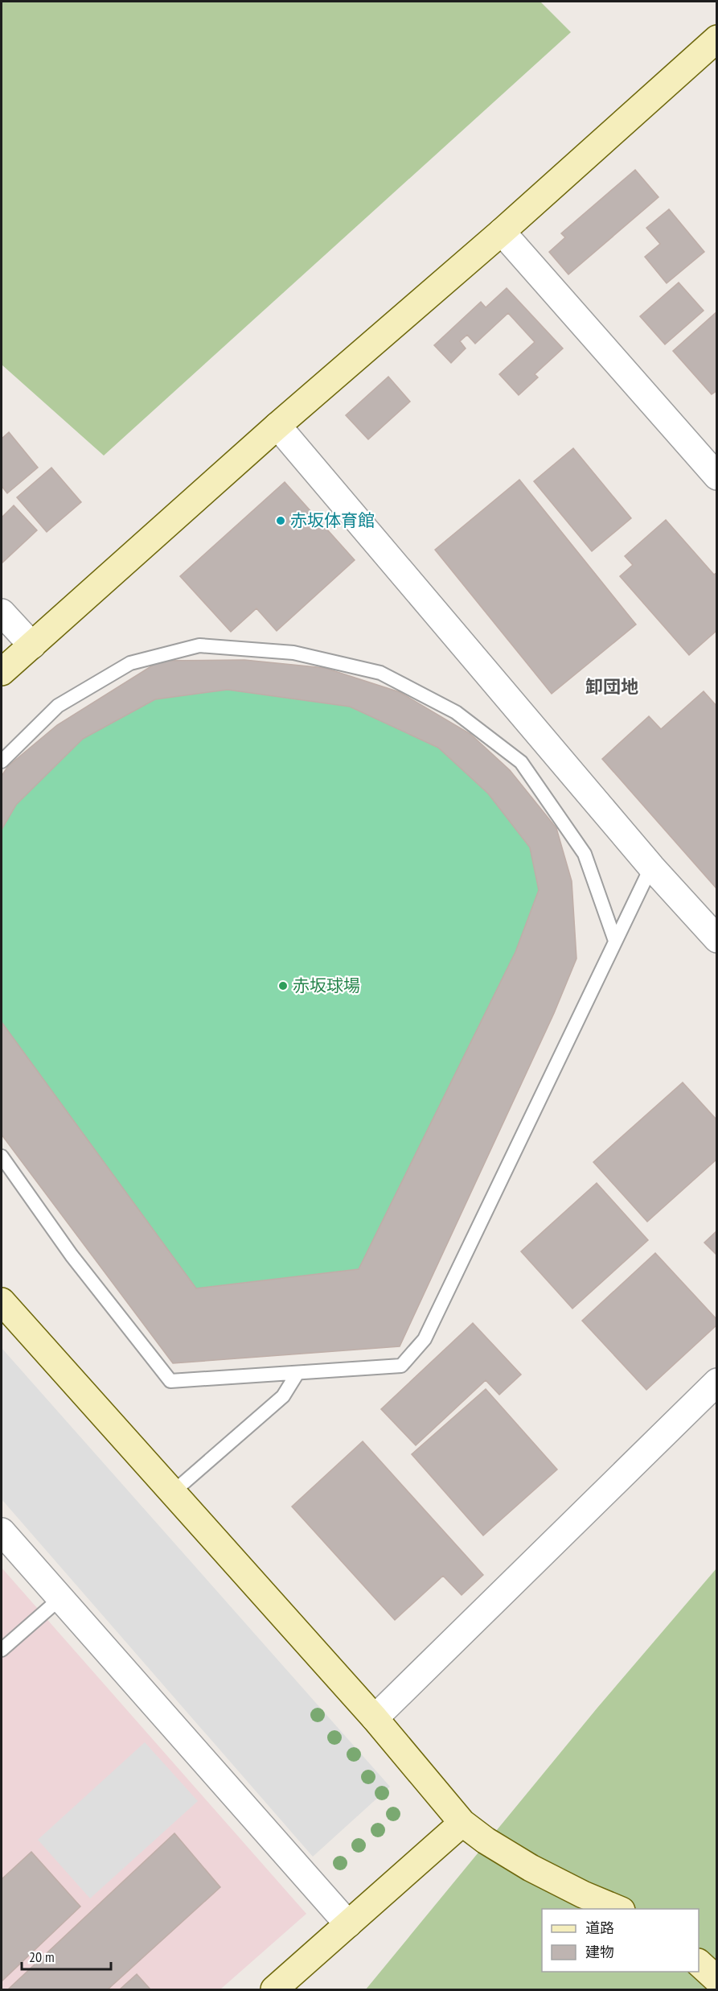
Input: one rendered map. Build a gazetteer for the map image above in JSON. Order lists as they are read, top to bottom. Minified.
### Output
{"districts":["卸団地"],"places":["赤坂体育館","赤坂球場"],"legend":["道路","建物"],"scale_bar":"20 m"}
